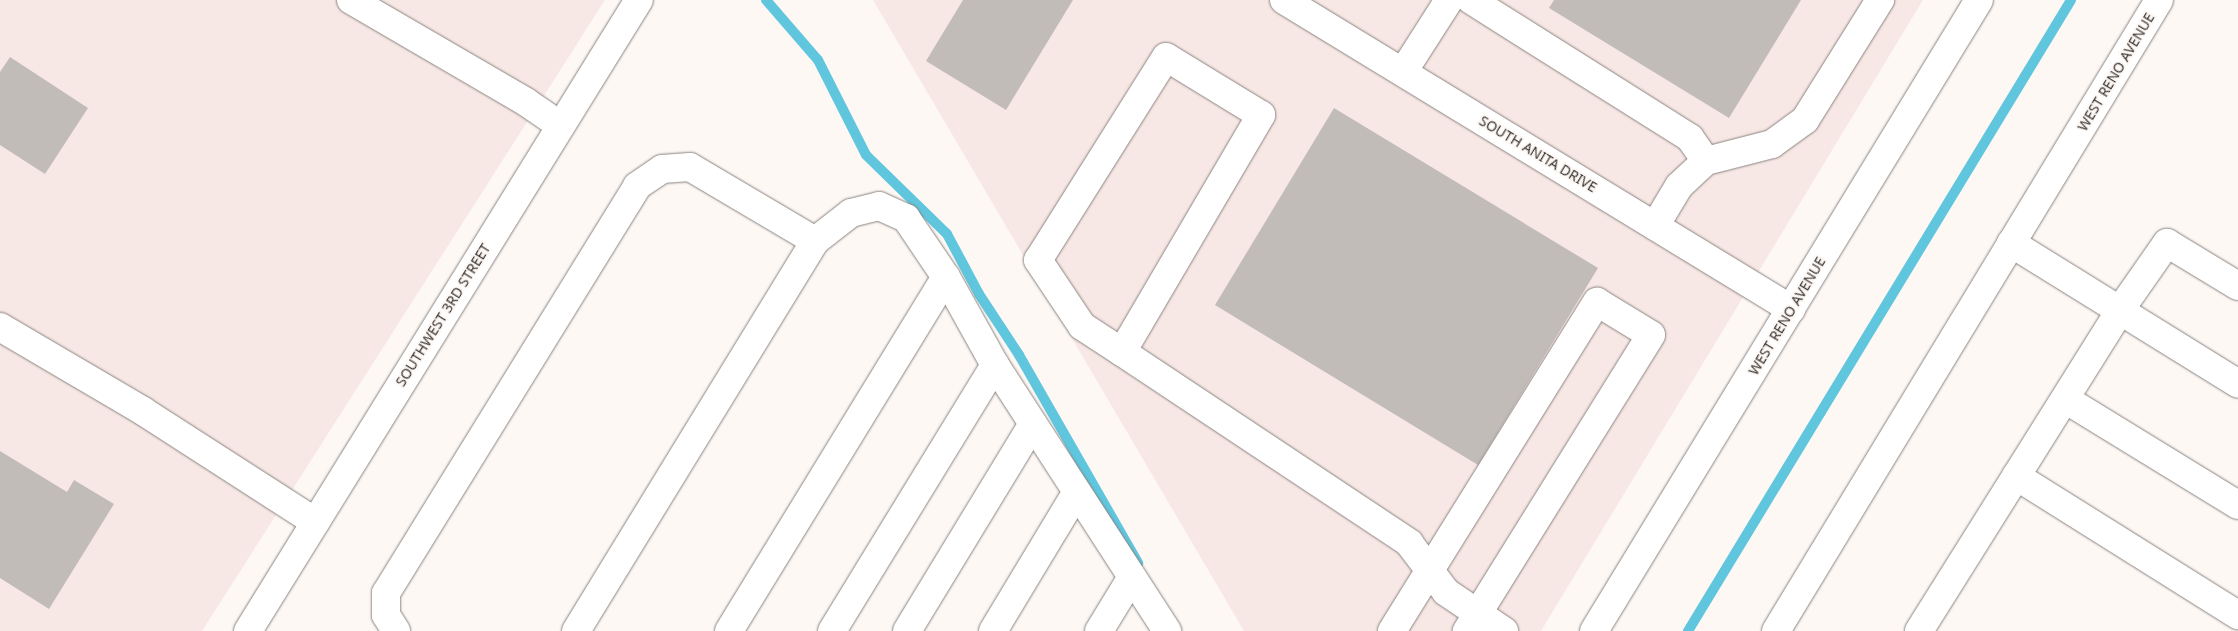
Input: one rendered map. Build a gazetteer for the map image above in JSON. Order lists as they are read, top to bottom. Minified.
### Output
{"streets":{"main road":["WEST RENO AVENUE","SOUTH ANITA DRIVE","SOUTHWEST 3RD STREET"]},"crossings":[["WEST RENO AVENUE","SOUTH ANITA DRIVE"]]}
